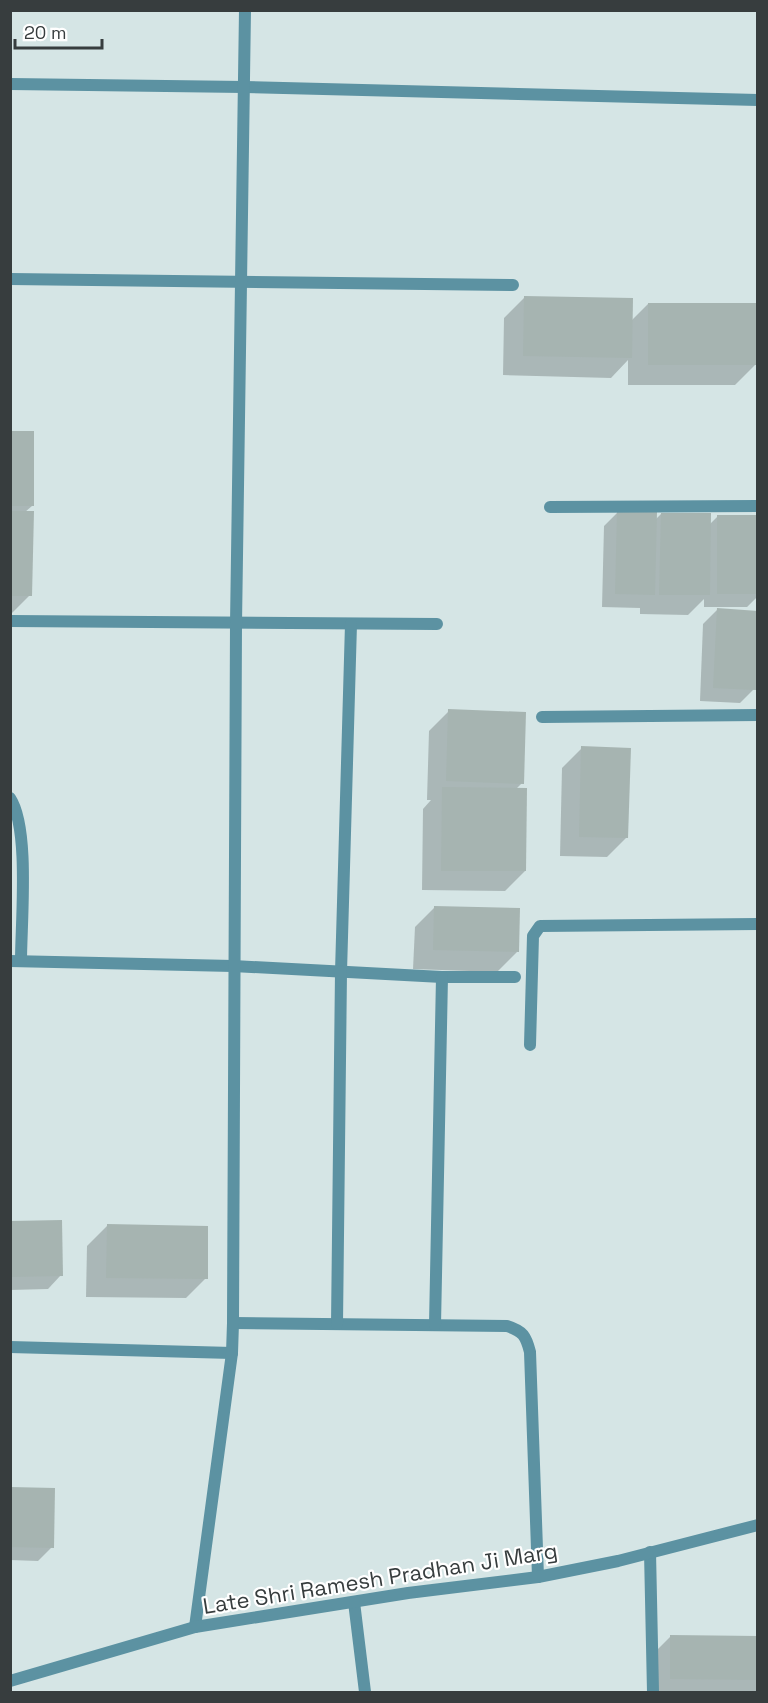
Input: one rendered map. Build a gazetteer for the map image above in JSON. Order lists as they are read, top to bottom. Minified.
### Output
{"streets":{"street":["Late Shri Ramesh Pradhan Ji Marg"]},"scale_bar":"20 m"}
